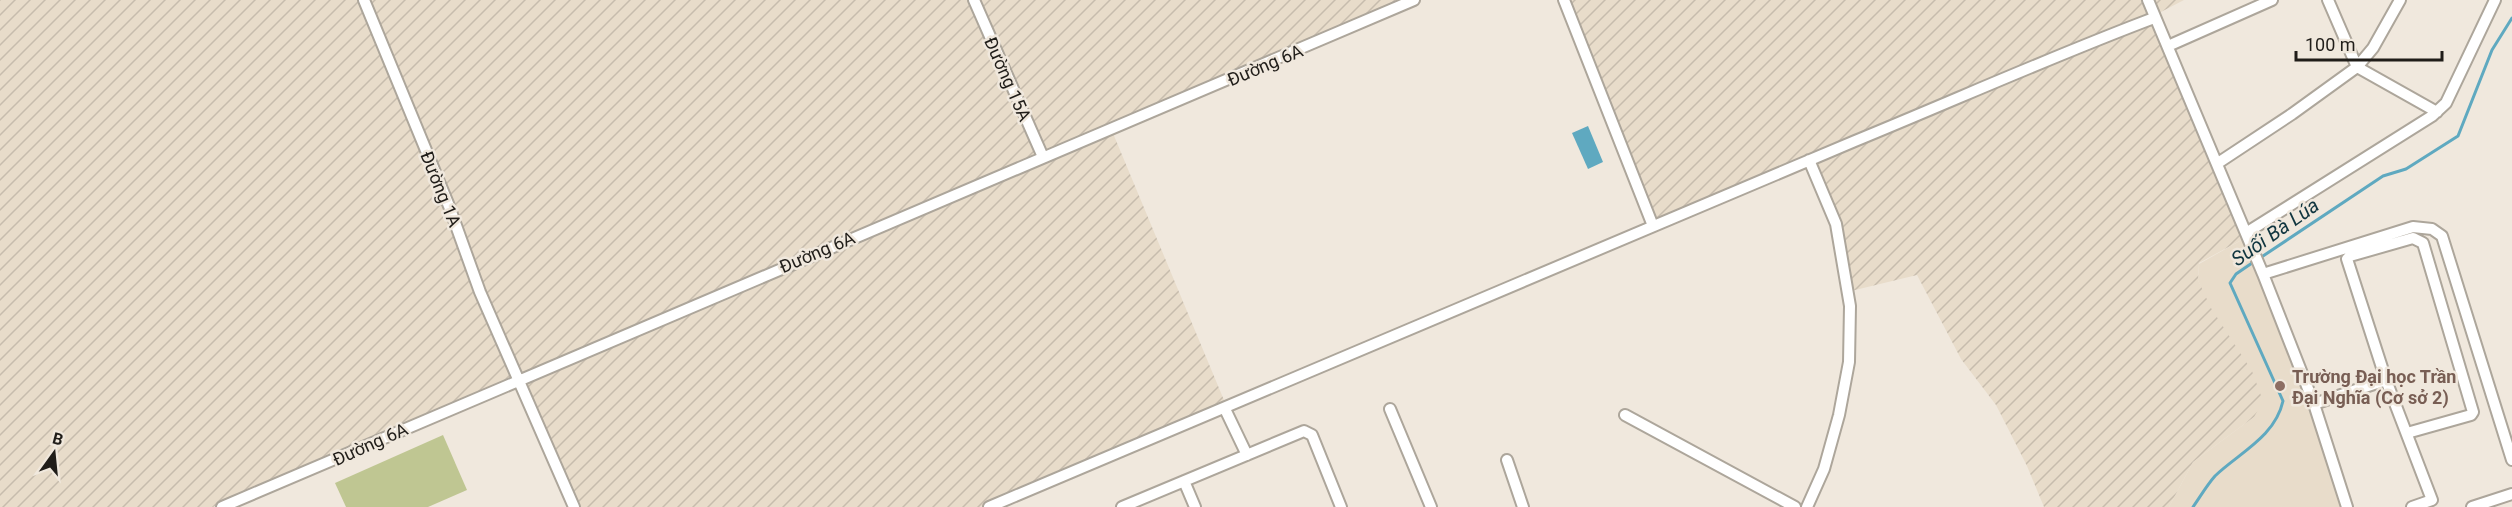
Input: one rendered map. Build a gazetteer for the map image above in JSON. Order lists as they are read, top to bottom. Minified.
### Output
{"streets":{"street":["Đường 6A","Đường 15A","Đường 1A"]},"crossings":[["Đường 6A","Đường 15A"],["Đường 6A","Đường 1A"]],"water":["Suối Bà Lúa"],"places":["Trường Đại học Trần Đại Nghĩa (Cơ sở 2)"],"scale_bar":"100 m","north":"top"}
